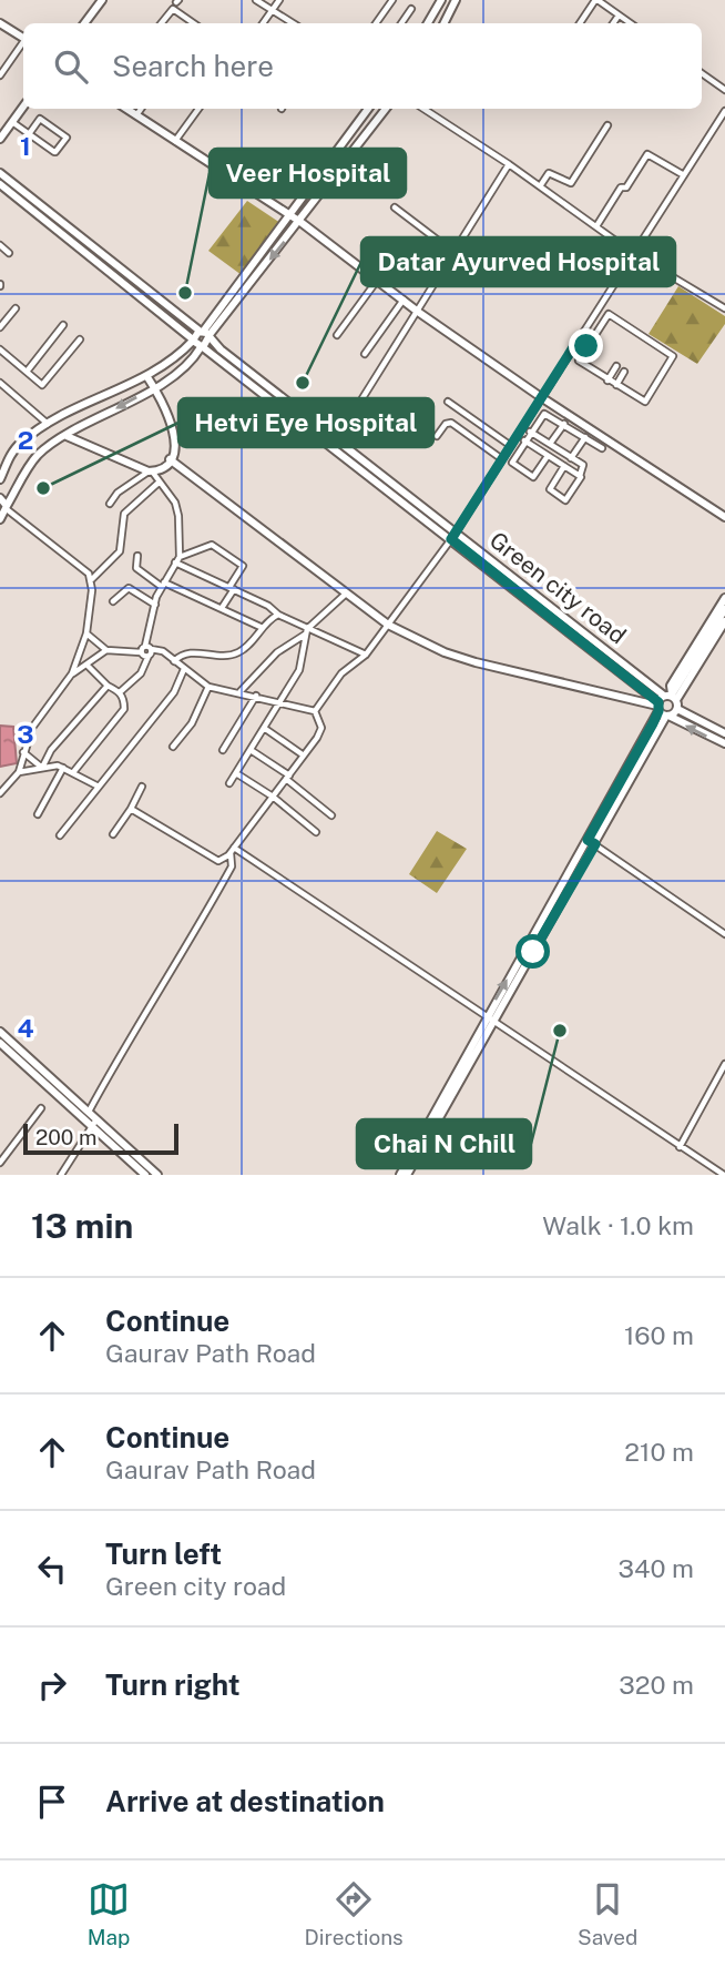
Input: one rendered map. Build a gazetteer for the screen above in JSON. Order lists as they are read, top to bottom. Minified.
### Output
{"streets":{"street":["Green city road"]},"places":["Veer Hospital","Datar Ayurved Hospital","Hetvi Eye Hospital","Chai N Chill"],"scale_bar":"200 m","page":{"search":"Search here","scale":"200 m","heading":["13 min","Walk · 1.0 km"],"list":[["Continue","Gaurav Path Road","160 m"],["Continue","Gaurav Path Road","210 m"],["Turn left","Green city road","340 m"],["Turn right","320 m"],"Arrive at destination"],"nav":["Map","Directions","Saved"]},"grid":{"rows":["1","2","3","4"]}}
